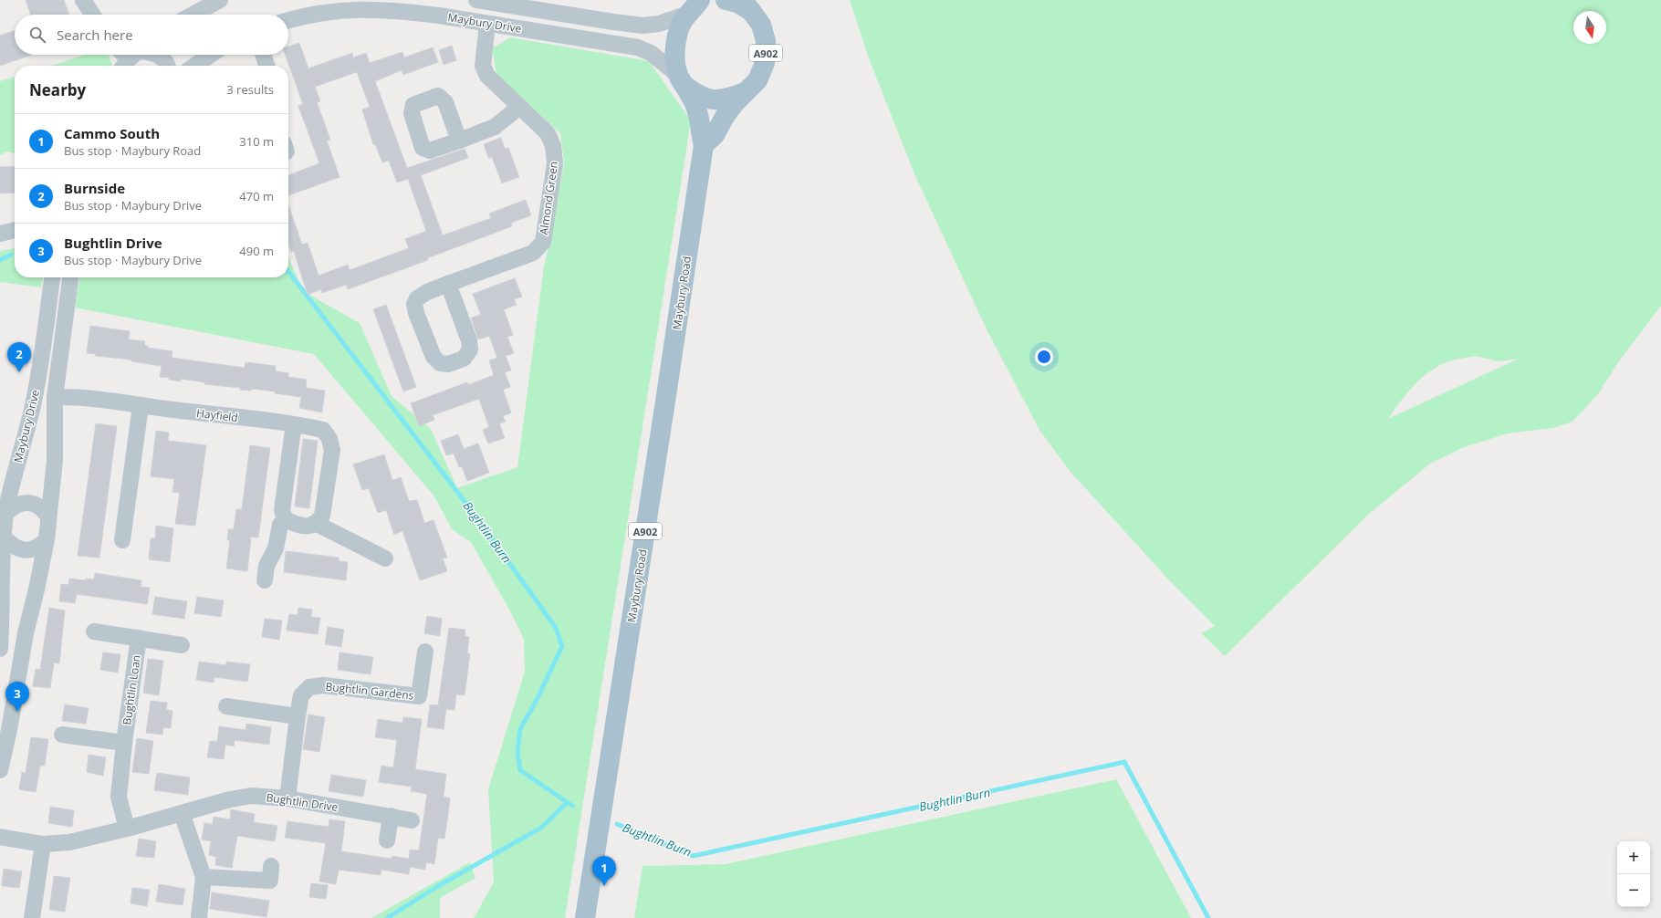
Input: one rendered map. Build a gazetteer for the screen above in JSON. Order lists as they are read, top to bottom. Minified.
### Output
{"streets":{"main road":["A902","Maybury Road"],"street":["Maybury Drive","Almond Green","Hayfield","Bughtlin Loan","Bughtlin Gardens","Bughtlin Drive"]},"crossings":[["Maybury Drive","A902"],["Maybury Drive","Almond Green"],["Maybury Drive","Maybury Road"],["Maybury Drive","Hayfield"],["A902","Maybury Road"],["Bughtlin Loan","Bughtlin Drive"],["Bughtlin Gardens","Bughtlin Drive"]],"water":["Bughtlin Burn"],"north":"bottom","page":{"search":"Search here","heading":["Nearby","3 results"],"list":[{"mark":"1","name":"Cammo South","note":"Bus stop · Maybury Road","value":"310 m"},{"mark":"2","name":"Burnside","note":"Bus stop · Maybury Drive","value":"470 m"},{"mark":"3","name":"Bughtlin Drive","note":"Bus stop · Maybury Drive","value":"490 m"}],"pins":["2","3","1"],"map_buttons":["+","−"]}}
